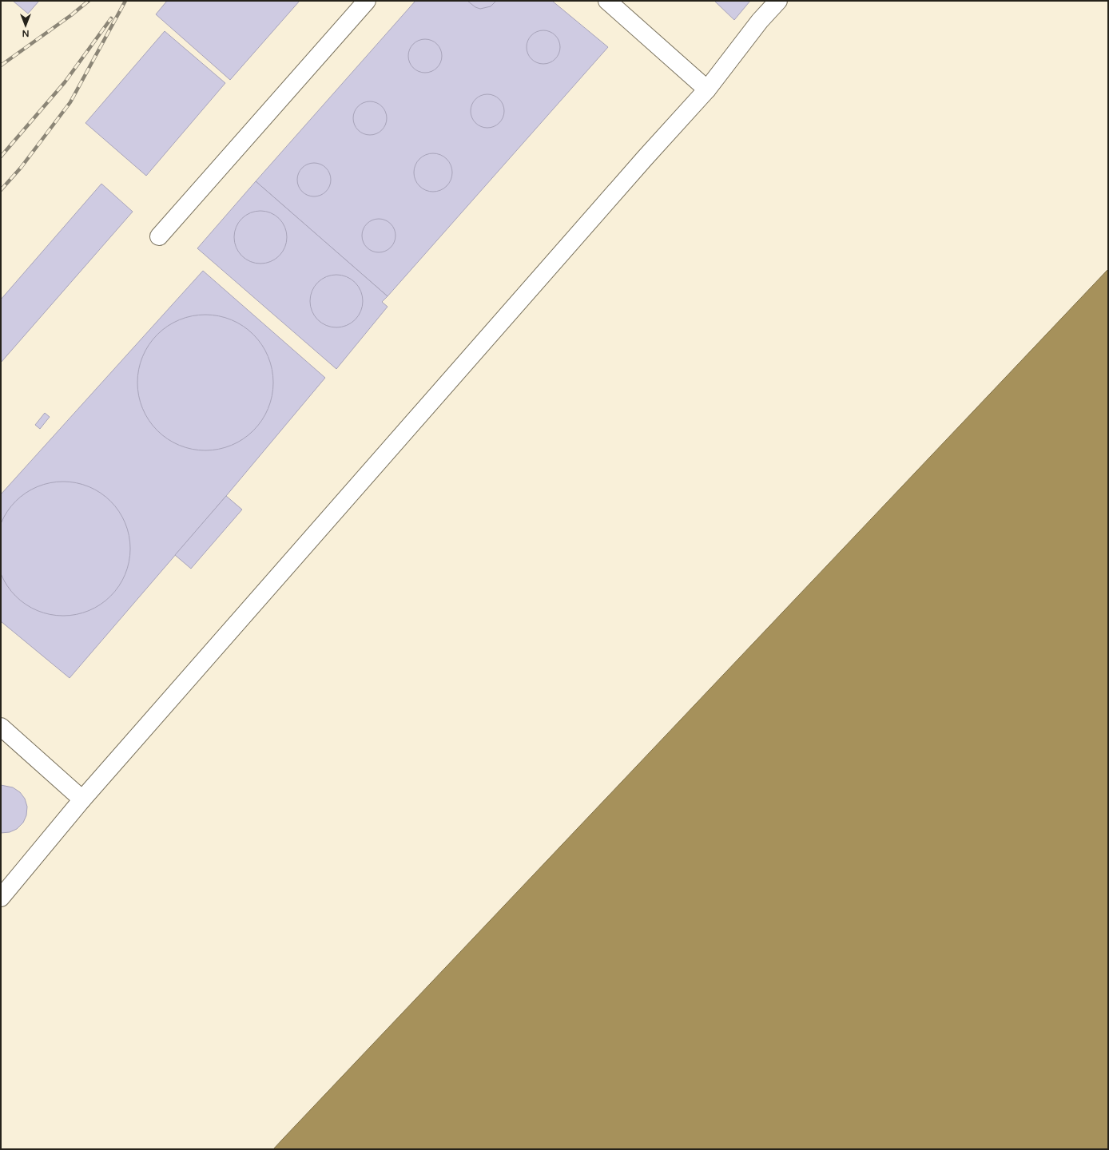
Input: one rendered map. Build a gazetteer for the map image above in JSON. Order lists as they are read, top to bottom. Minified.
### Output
{"north":"bottom"}
